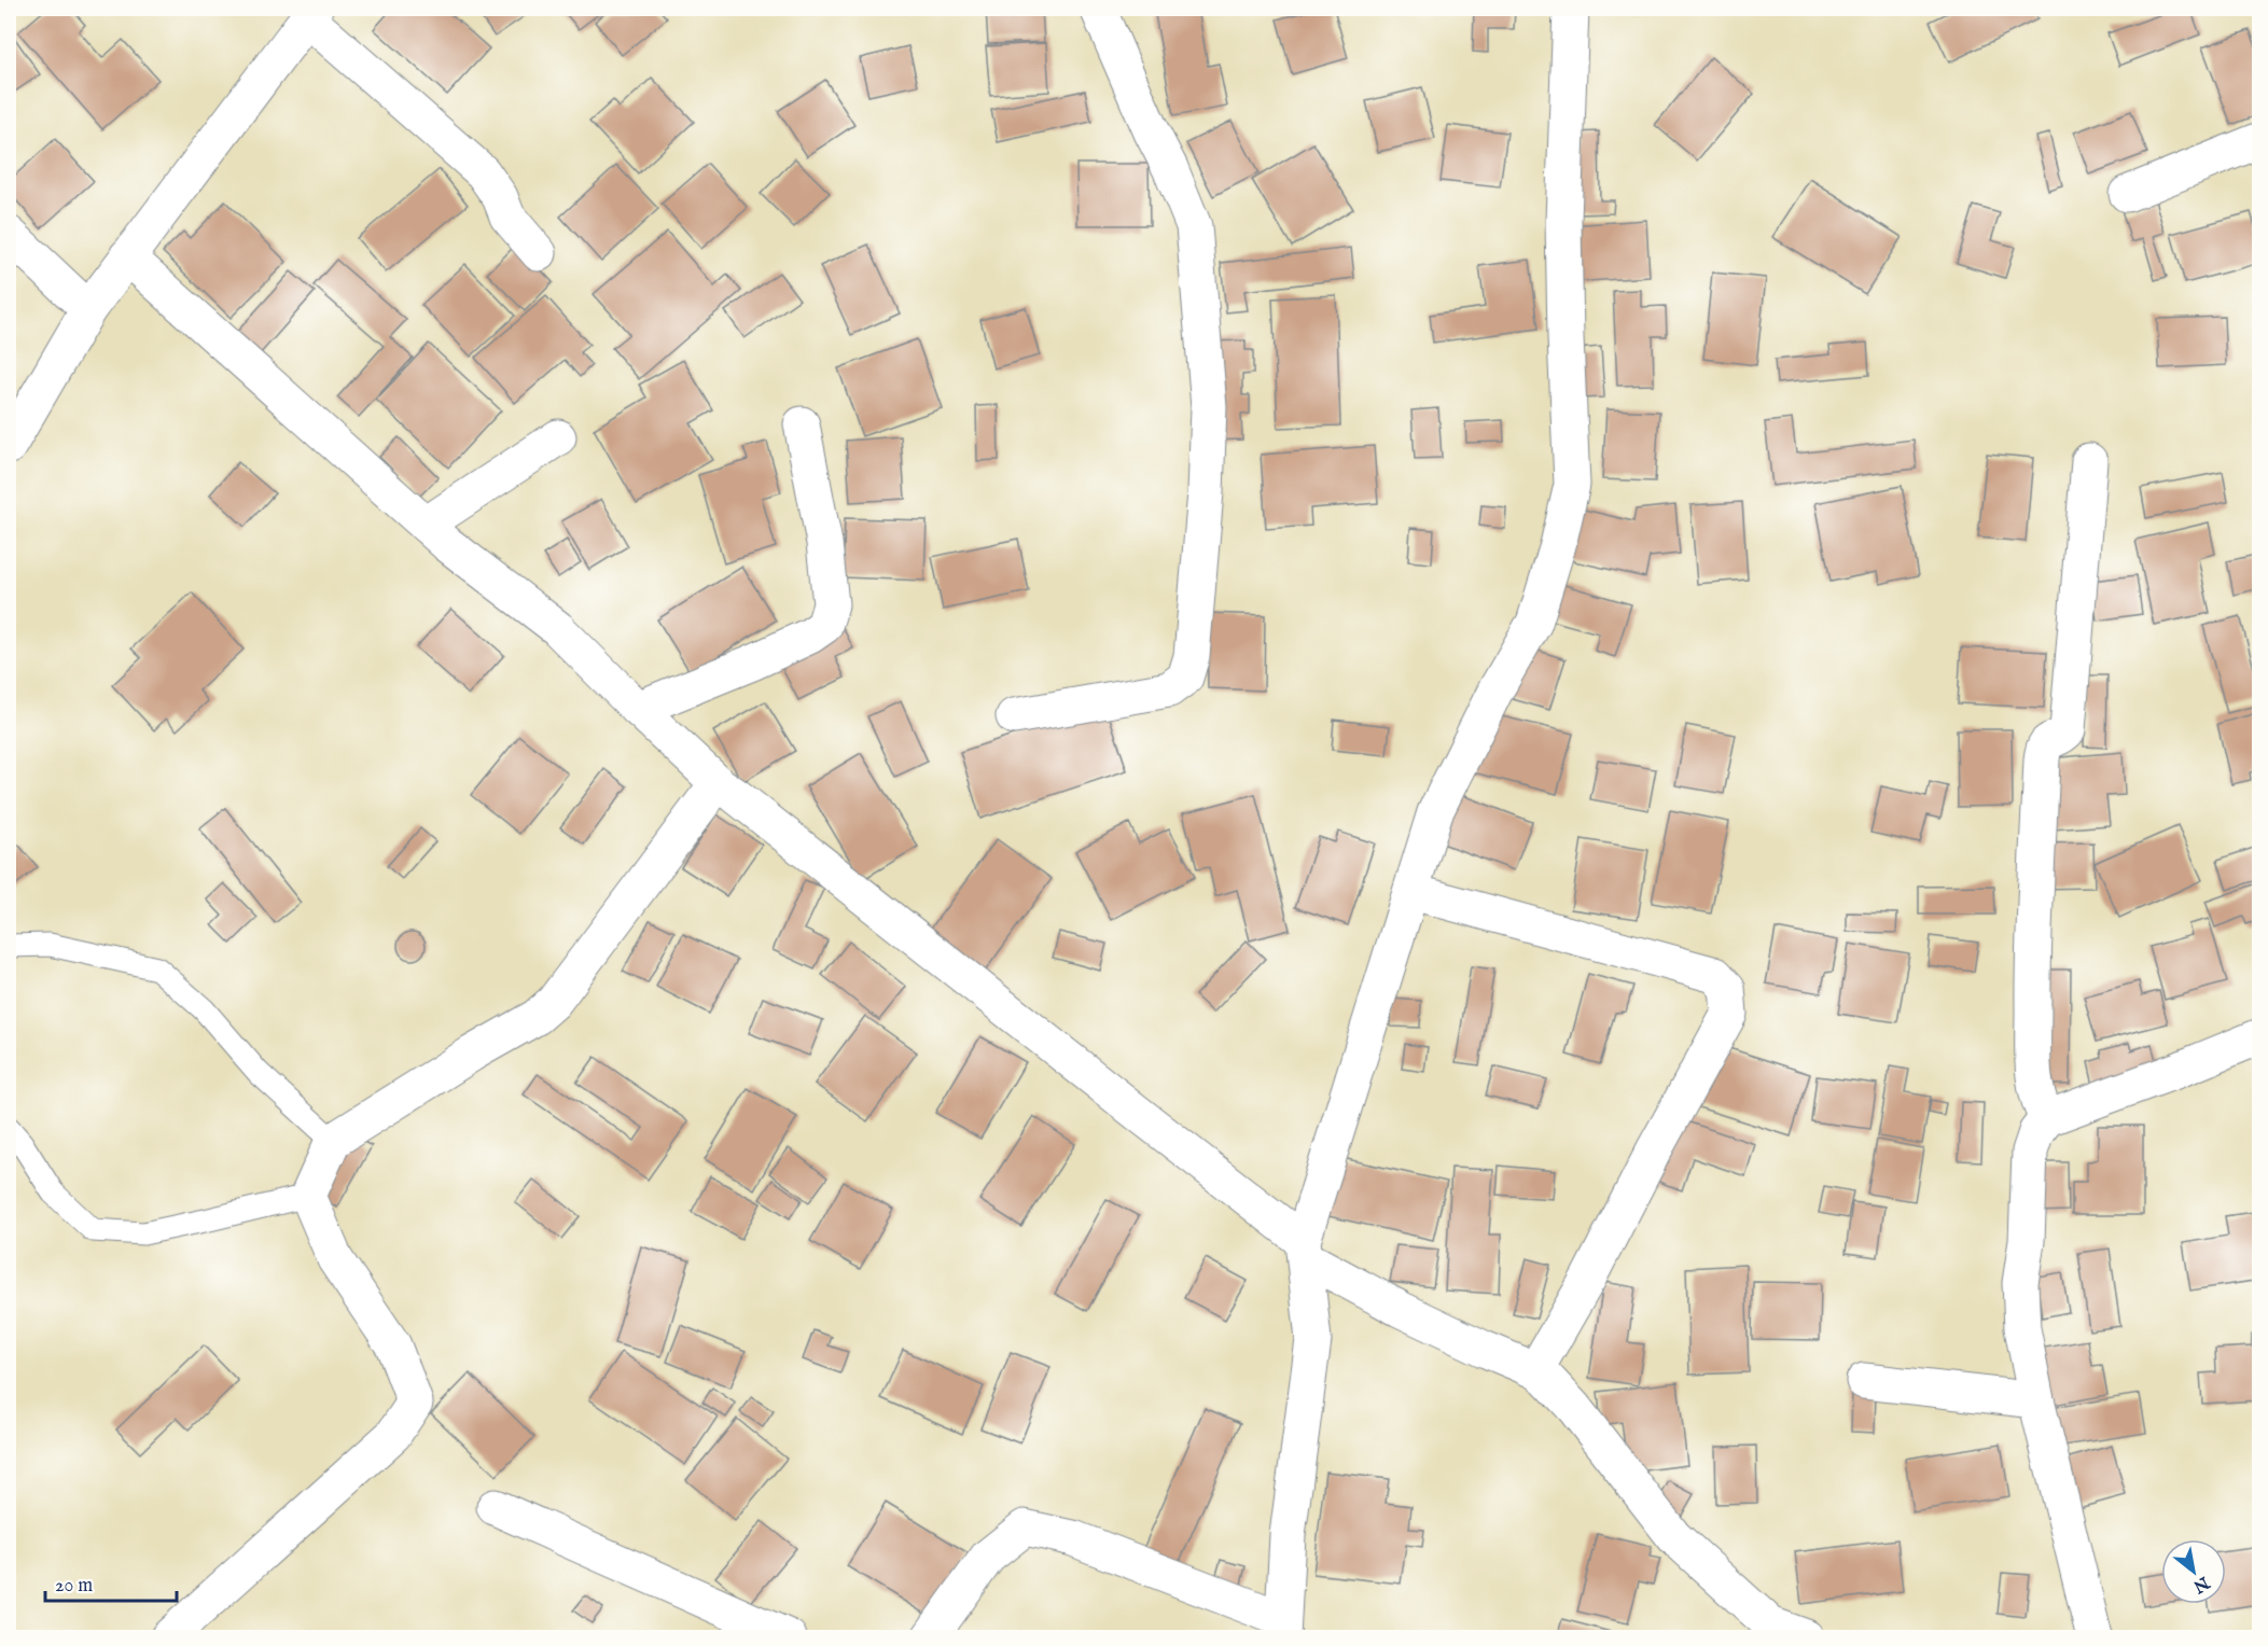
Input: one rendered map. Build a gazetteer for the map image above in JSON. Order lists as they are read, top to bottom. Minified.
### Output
{"scale_bar":"20 m","north":"bottom right"}
